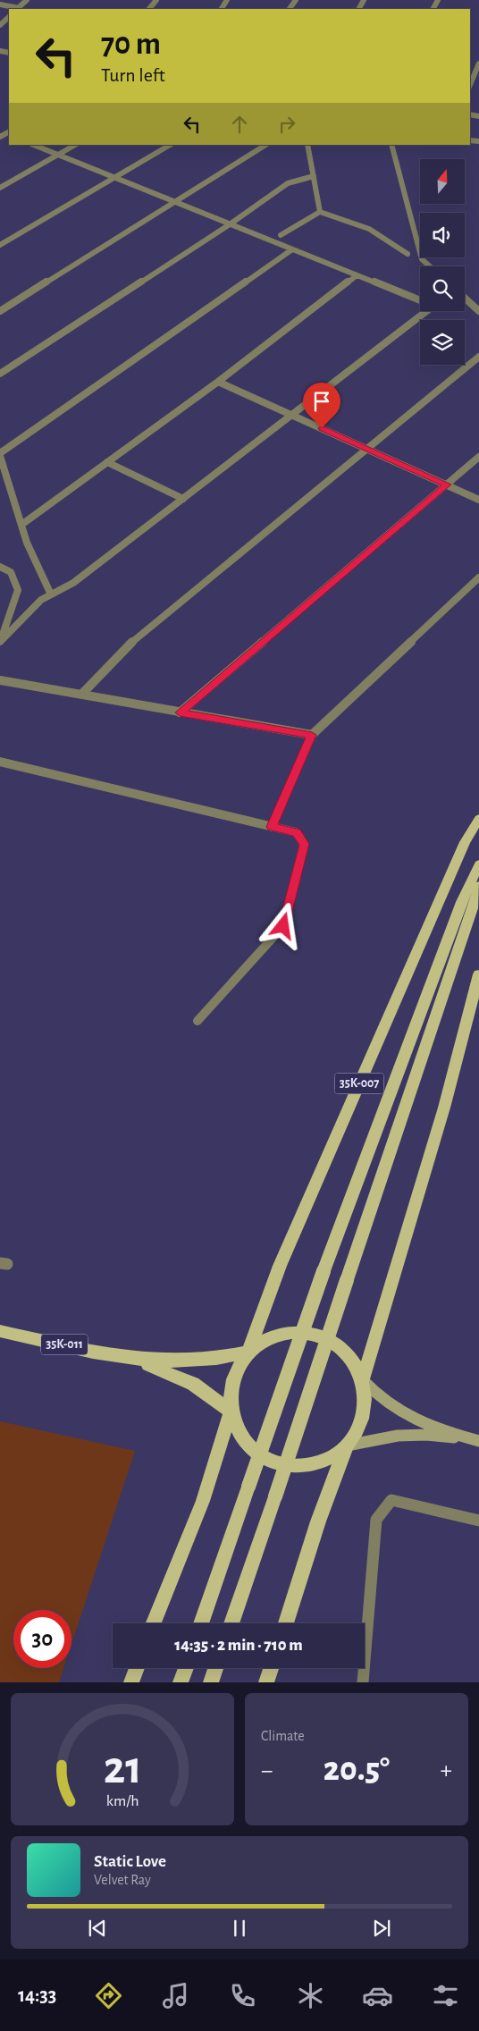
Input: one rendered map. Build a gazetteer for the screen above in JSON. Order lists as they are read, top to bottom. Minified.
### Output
{"streets":{"main road":["35К-007","35К-011"]},"crossings":[["35К-007","35К-011"]],"north":"top","page":{"turn":["70 m","Turn left"],"limit":"30","trip":"14:35 · 2 min · 710 m","tile":"Climate","heat":["−","20.5°","+"],"song":["Static Love","Velvet Ray"],"tabs":"14:33","gauge":["21","km/h"]}}
